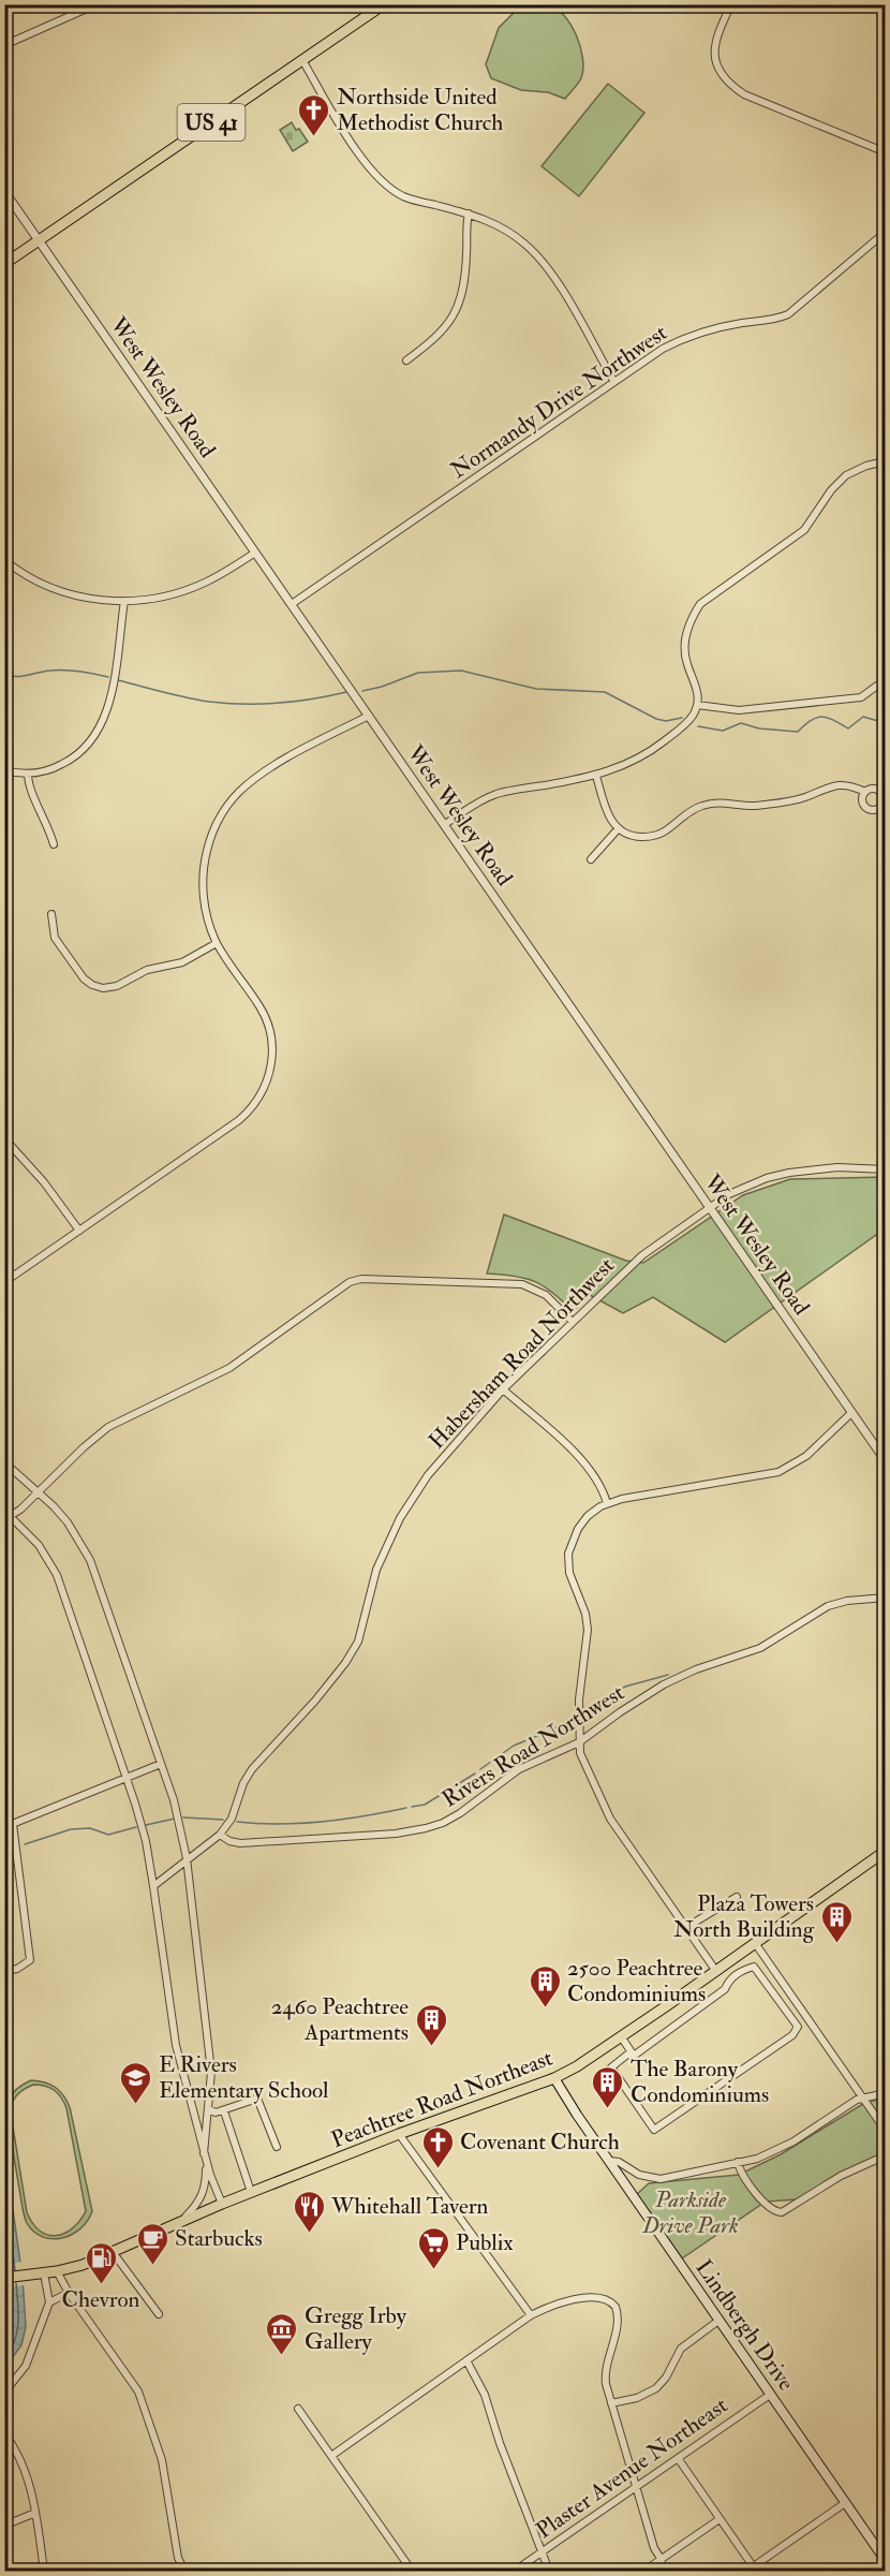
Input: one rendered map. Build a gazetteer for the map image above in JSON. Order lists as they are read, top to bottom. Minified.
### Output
{"streets":{"main road":["US 41","Peachtree Road Northeast","Lindbergh Drive"],"street":["West Wesley Road","Normandy Drive Northwest","Habersham Road Northwest","Rivers Road Northwest","Plaster Avenue Northeast"]},"crossings":[["US 41","West Wesley Road"],["West Wesley Road","Normandy Drive Northwest"],["West Wesley Road","Habersham Road Northwest"],["Habersham Road Northwest","Rivers Road Northwest"],["Peachtree Road Northeast","Lindbergh Drive"],["Lindbergh Drive","Plaster Avenue Northeast"]],"parks":["Parkside Drive Park"],"places":{"church":["Northside United Methodist Church","Covenant Church"],"building":["Plaza Towers North Building","2500 Peachtree Condominiums","2460 Peachtree Apartments","The Barony Condominiums"],"school or university":["E Rivers Elementary School"],"restaurant":["Whitehall Tavern"],"cafe":["Starbucks"],"supermarket":["Publix"],"fuel station":["Chevron"],"museum":["Gregg Irby Gallery"]}}
